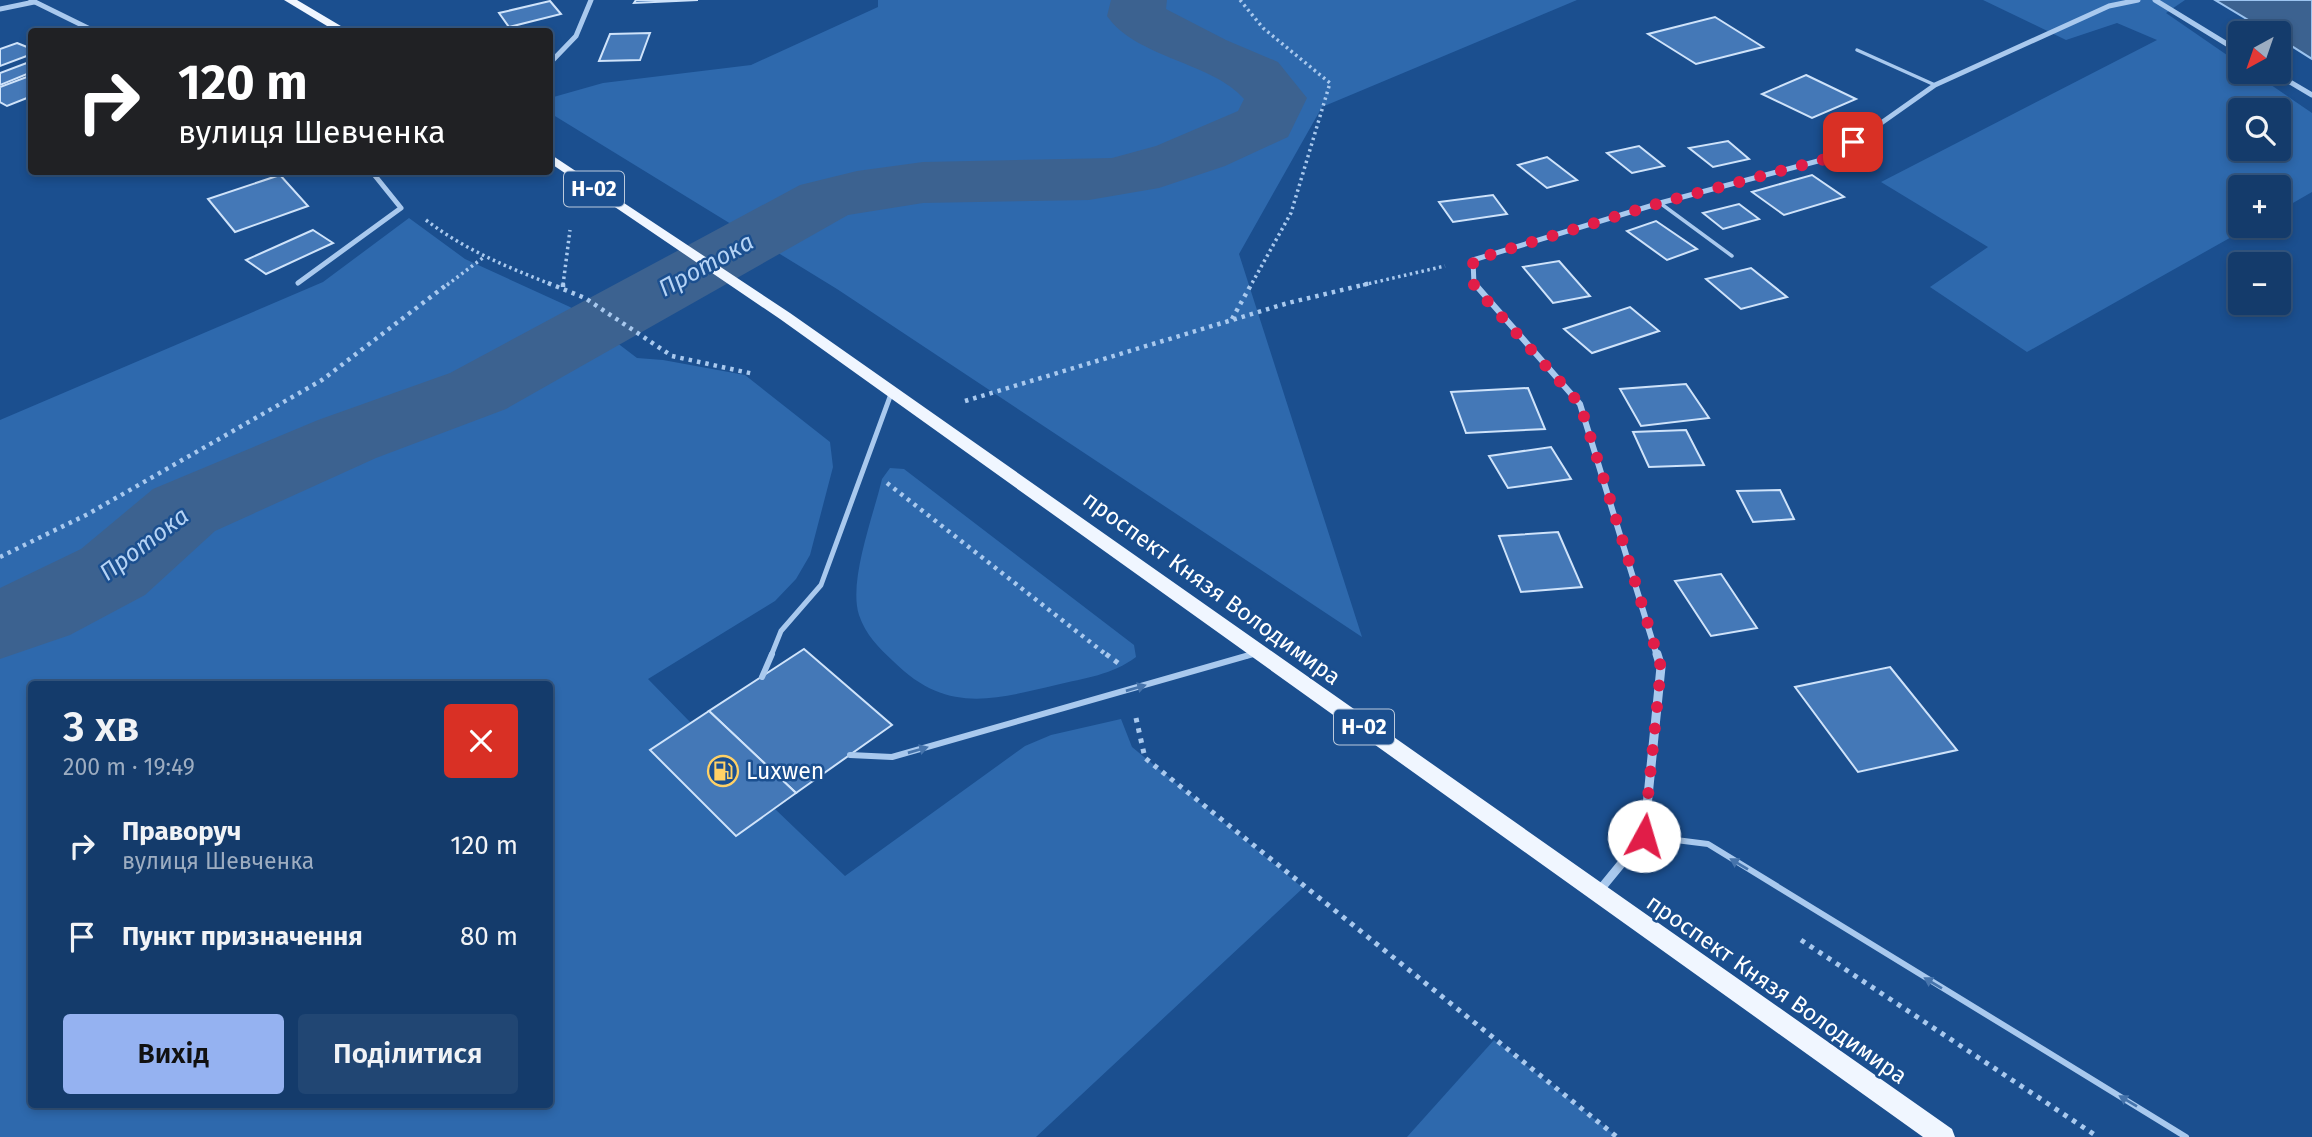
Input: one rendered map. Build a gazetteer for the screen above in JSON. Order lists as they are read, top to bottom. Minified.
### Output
{"streets":{"main road":["Н-02","проспект Князя Володимира"]},"water":["Протока"],"places":{"fuel station":["Luxwen"]},"north":"bottom left","page":{"map_buttons":["+","−"],"turn":["120 m","вулиця Шевченка"],"heading":["3 хв","200 m · 19:49"],"list":[{"name":"Праворуч","note":"вулиця Шевченка","value":"120 m"},{"name":"Пункт призначення","value":"80 m"}],"buttons":["Вихід","Поділитися"]}}
